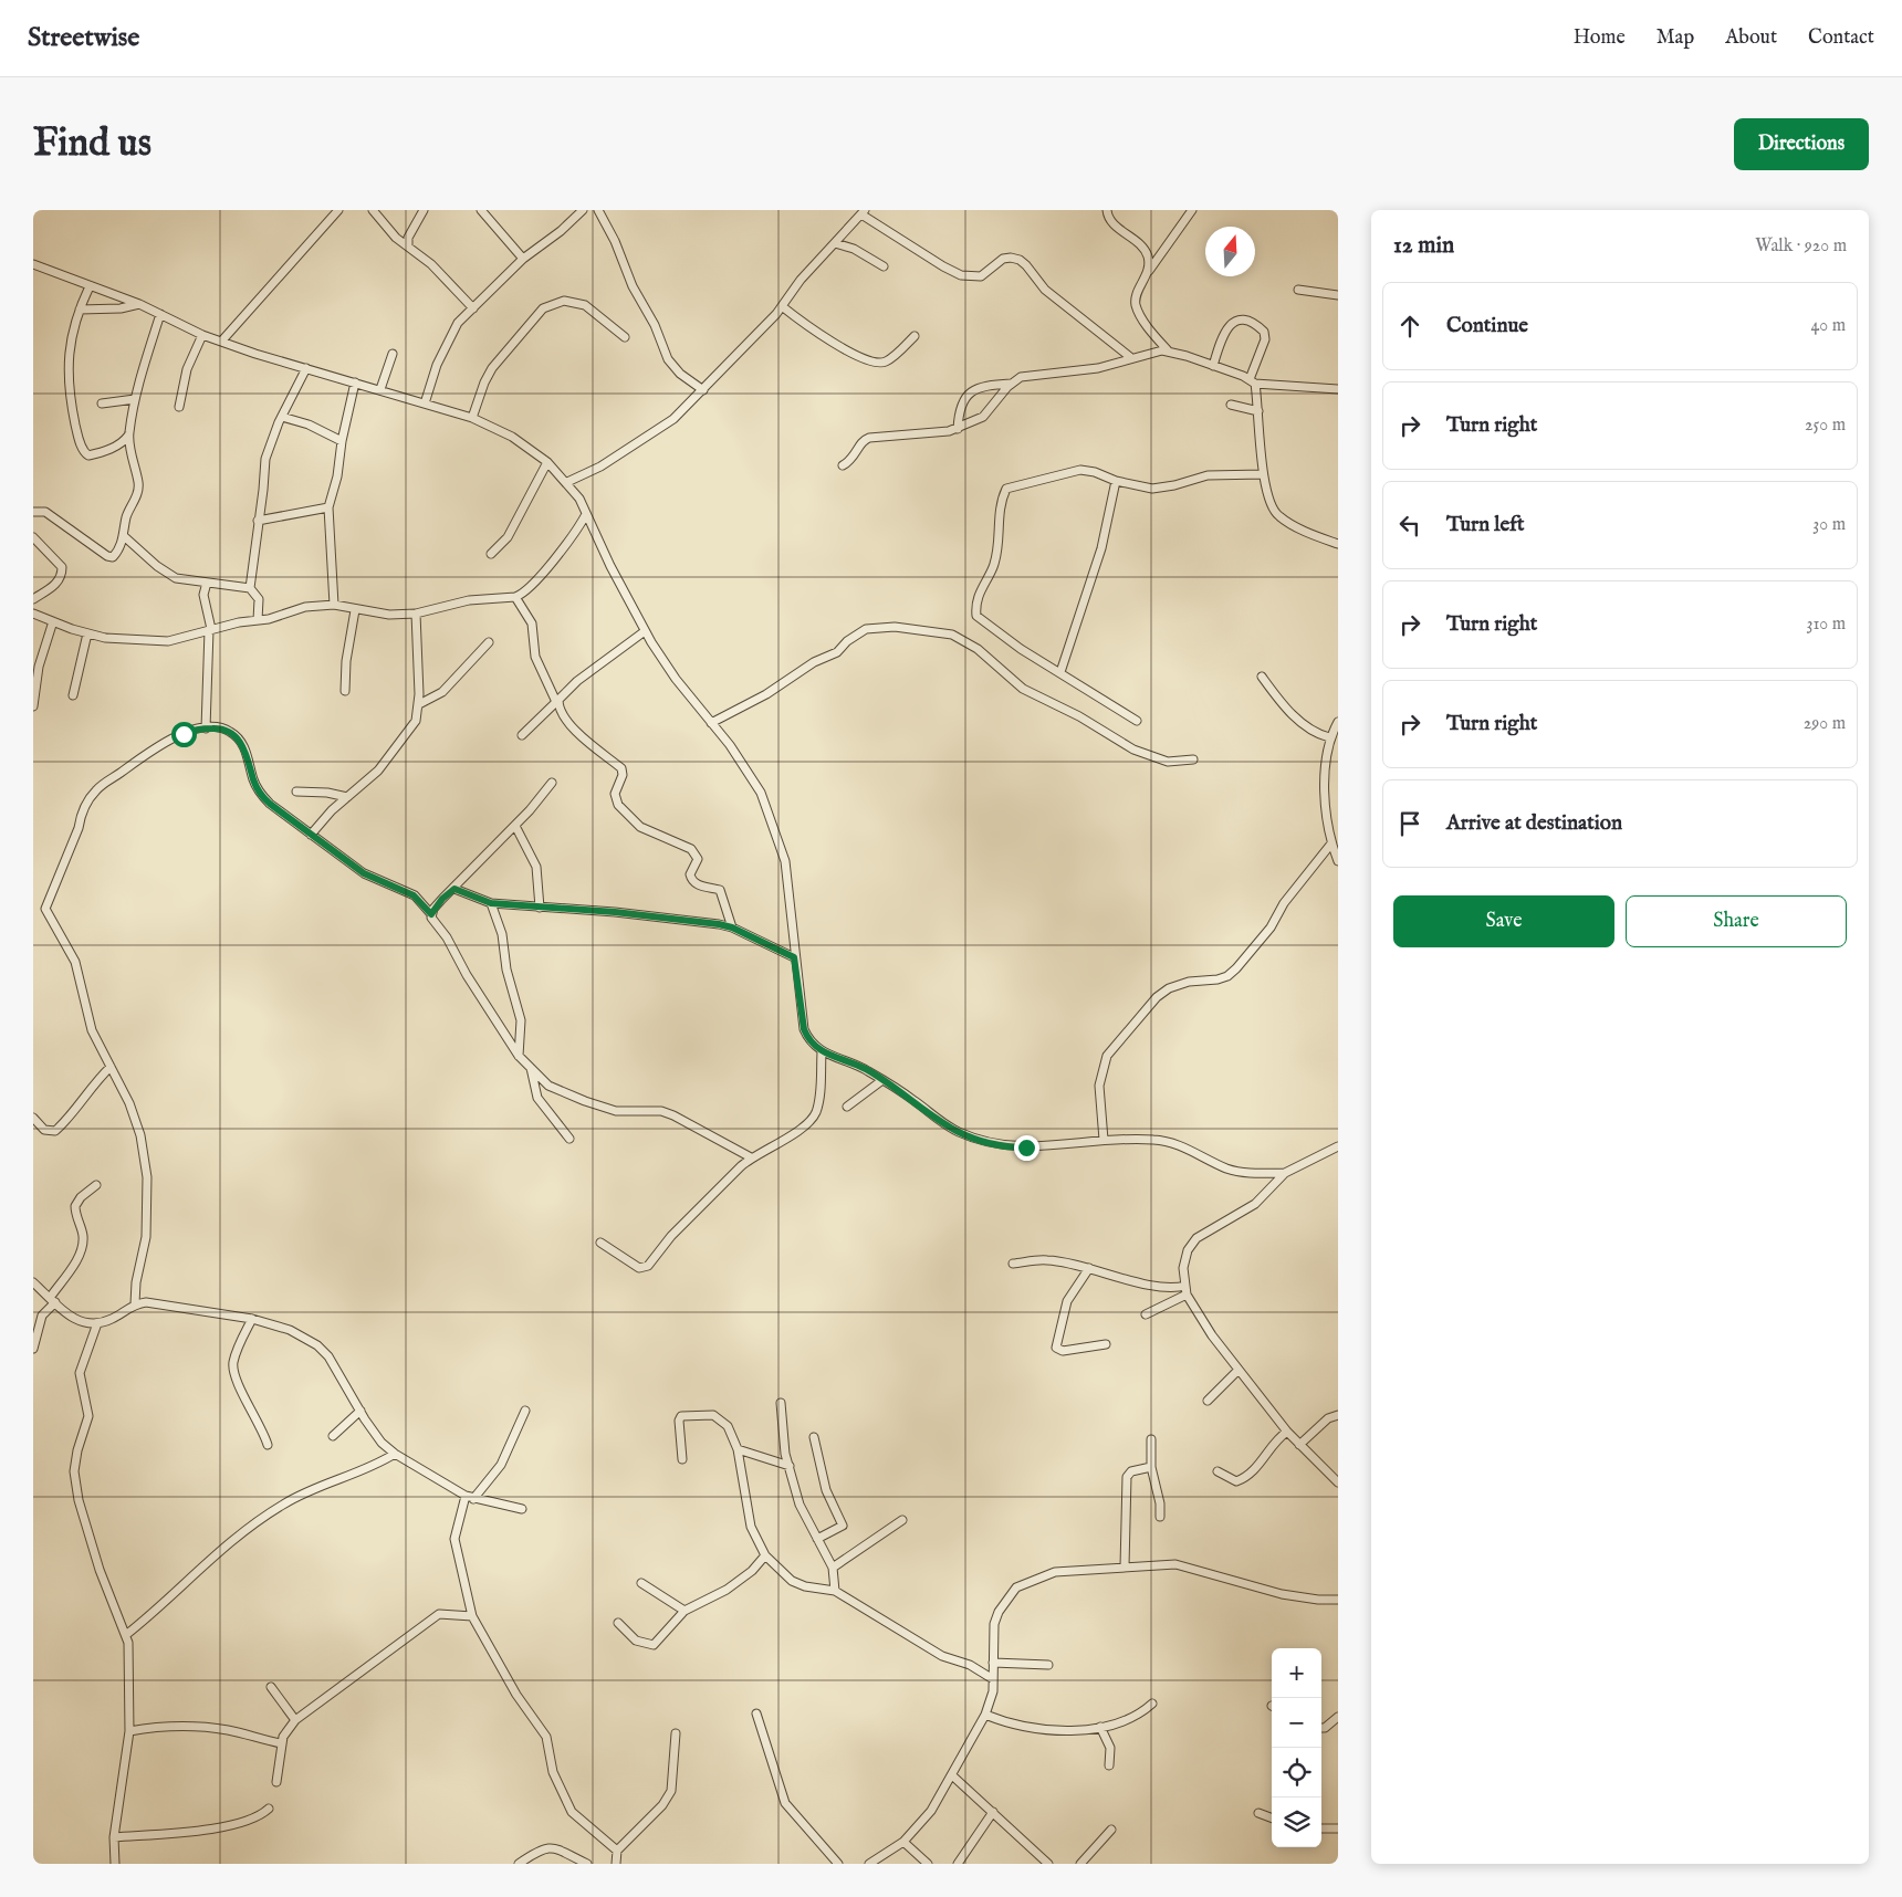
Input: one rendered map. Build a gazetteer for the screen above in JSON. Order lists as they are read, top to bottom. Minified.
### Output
{"north":"top","page":{"header":"Streetwise","nav":["Home","Map","About","Contact"],"buttons":["Directions",["Save","Share"]],"title":"Find us","heading":["12 min","Walk · 920 m"],"list":[["Continue","40 m"],["Turn right","250 m"],["Turn left","30 m"],["Turn right","310 m"],["Turn right","290 m"],"Arrive at destination"],"map_buttons":["+","−"]}}
